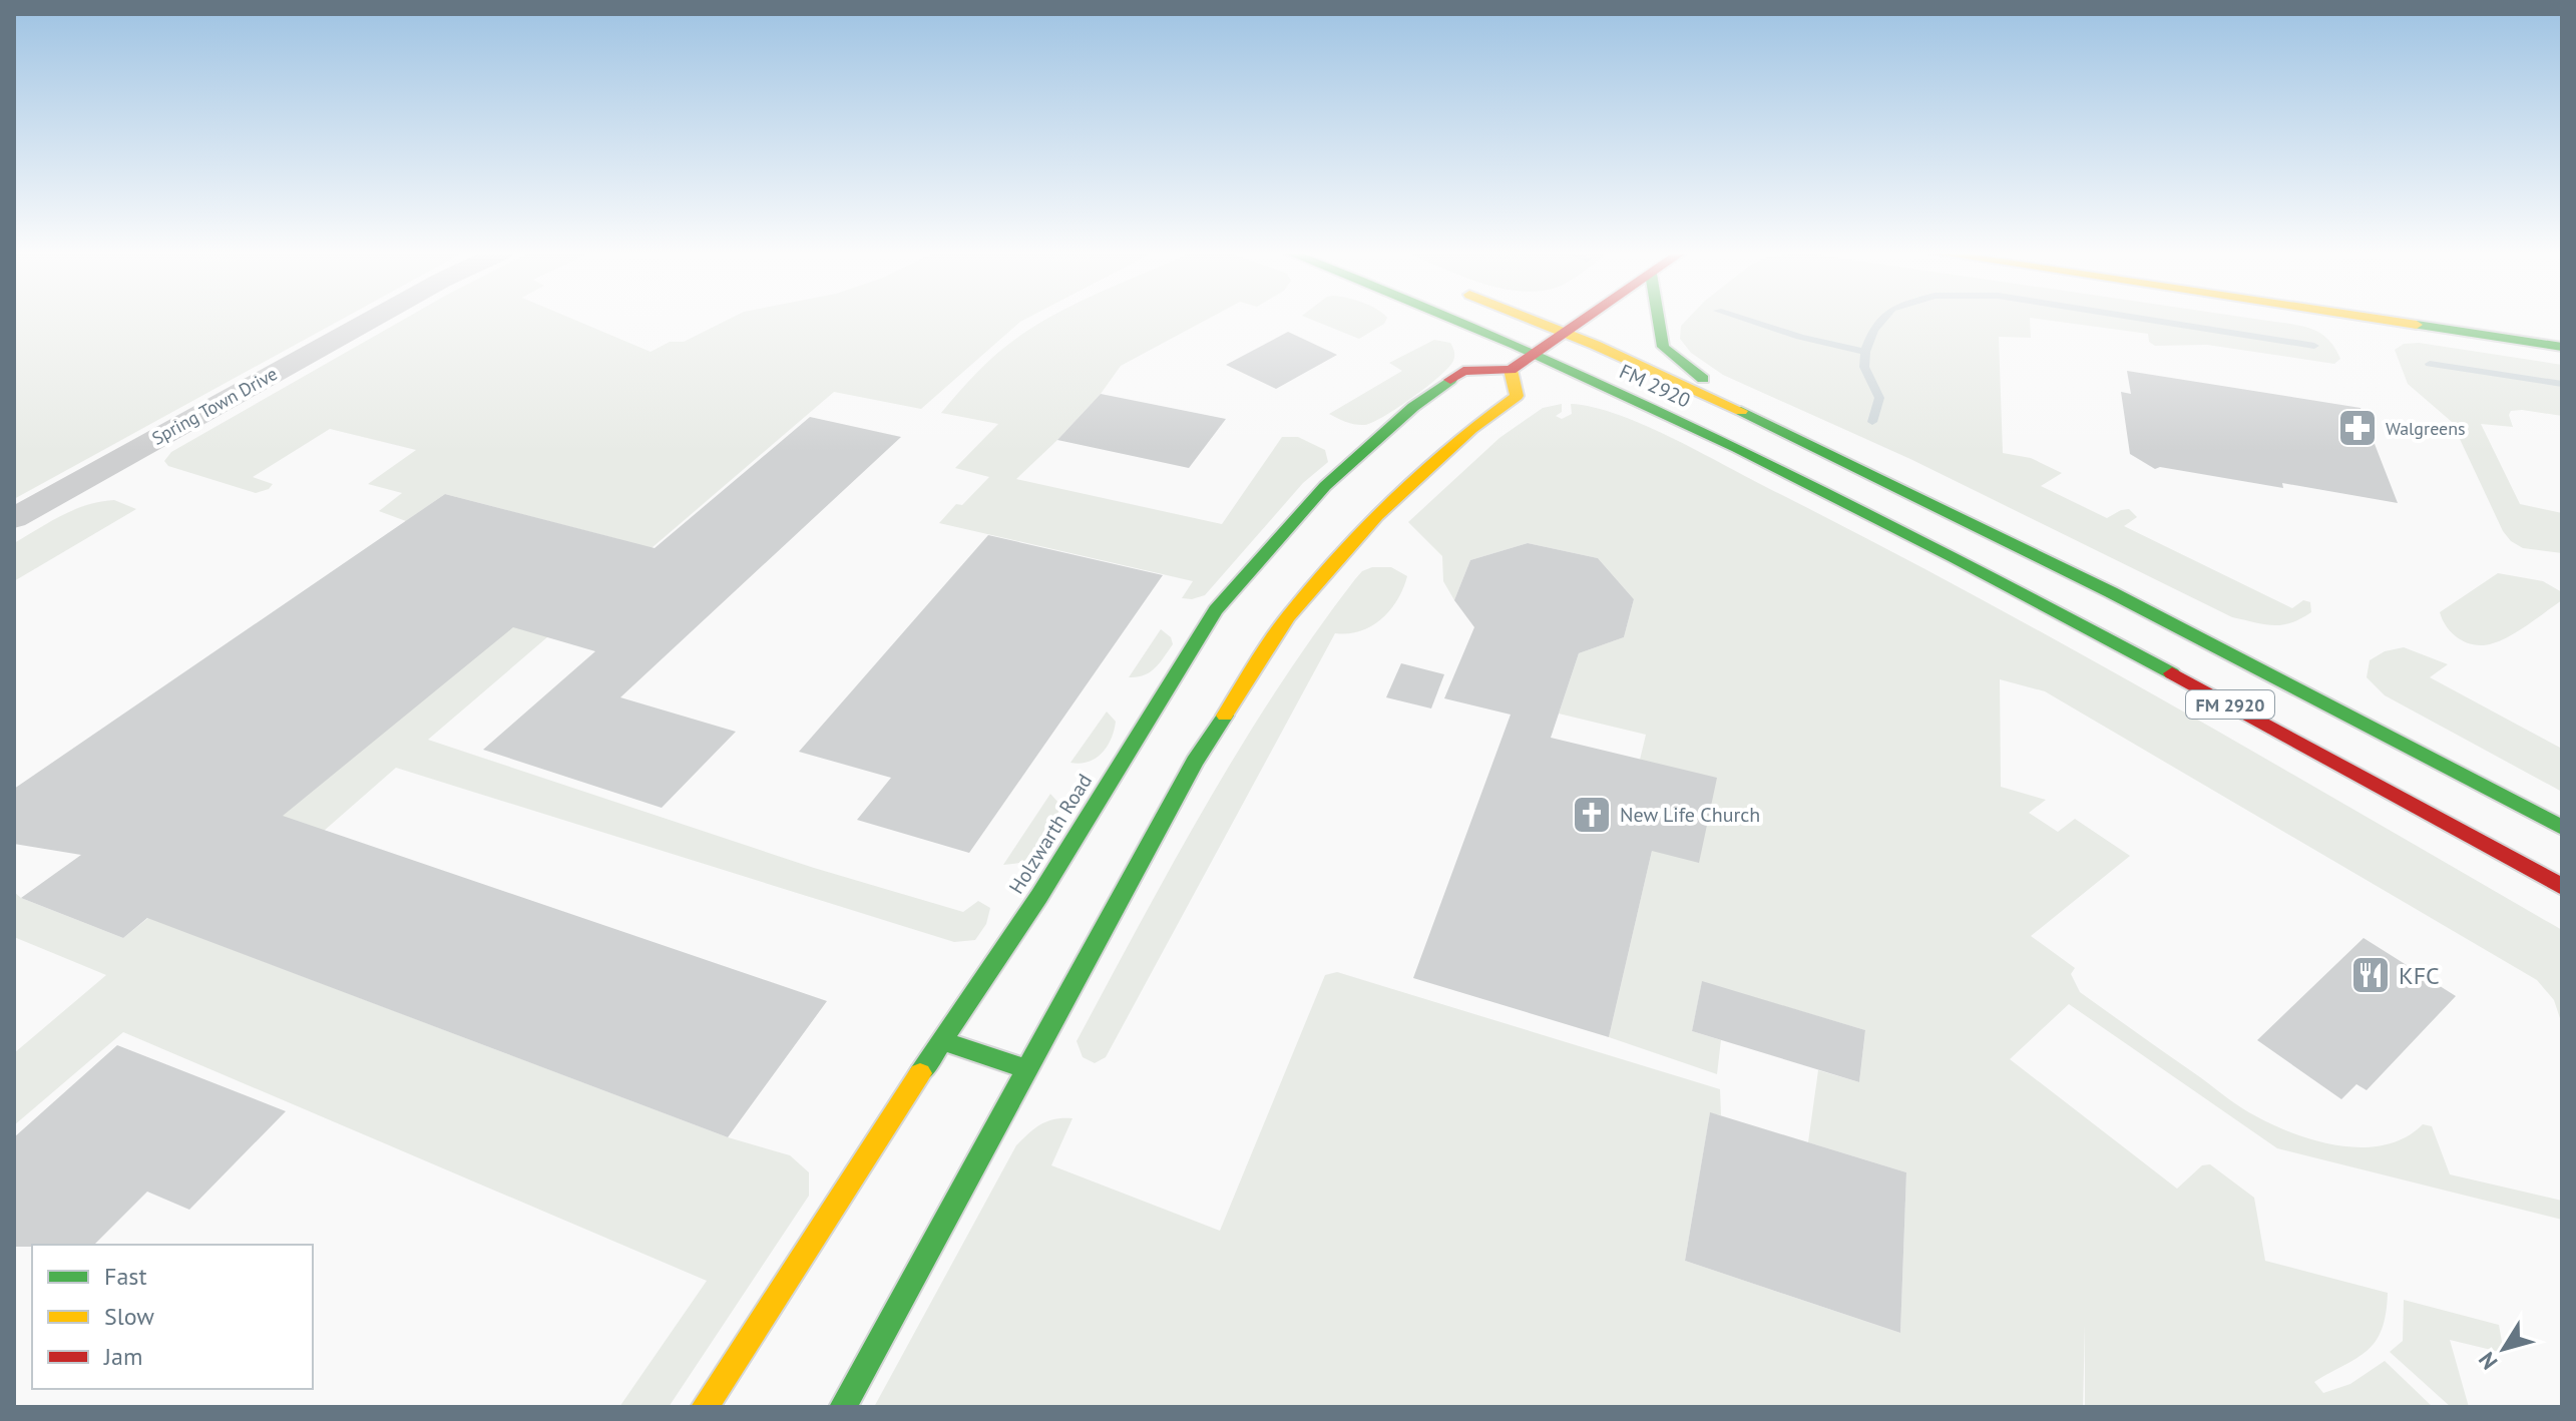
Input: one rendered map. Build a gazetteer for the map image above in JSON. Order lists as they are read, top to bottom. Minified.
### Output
{"streets":{"main road":["FM 2920","Holzwarth Road"],"street":["Spring Town Drive"]},"crossings":[["FM 2920","Holzwarth Road"]],"places":{"pharmacy":["Walgreens"],"church":["New Life Church"],"restaurant":["KFC"]},"legend":["Fast","Slow","Jam"],"north":"bottom left"}
